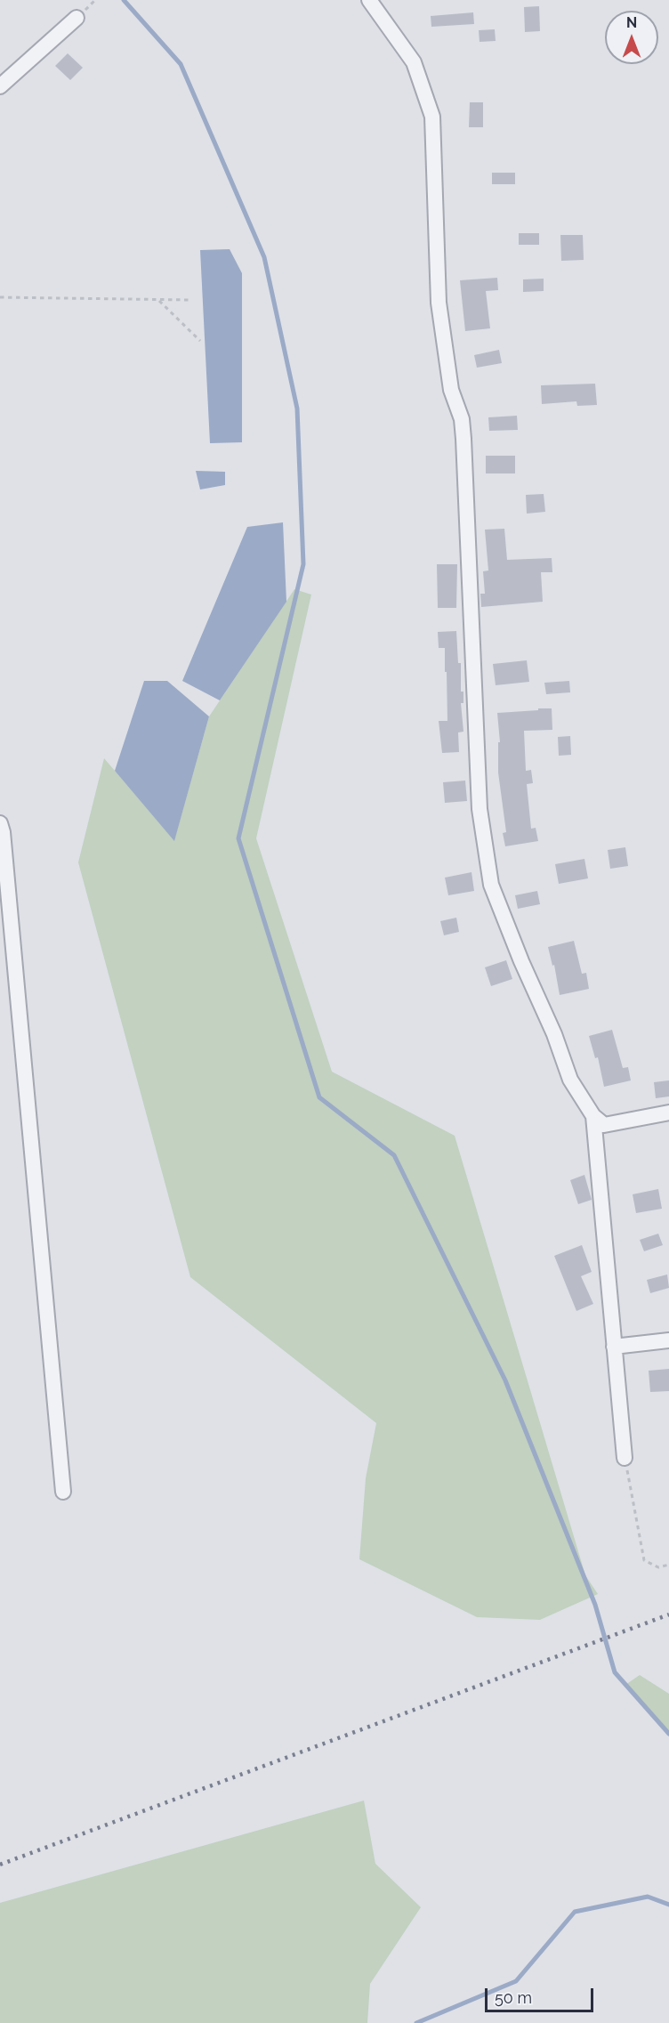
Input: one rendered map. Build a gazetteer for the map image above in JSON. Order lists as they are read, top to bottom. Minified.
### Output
{"scale_bar":"50 m","north":"top"}
